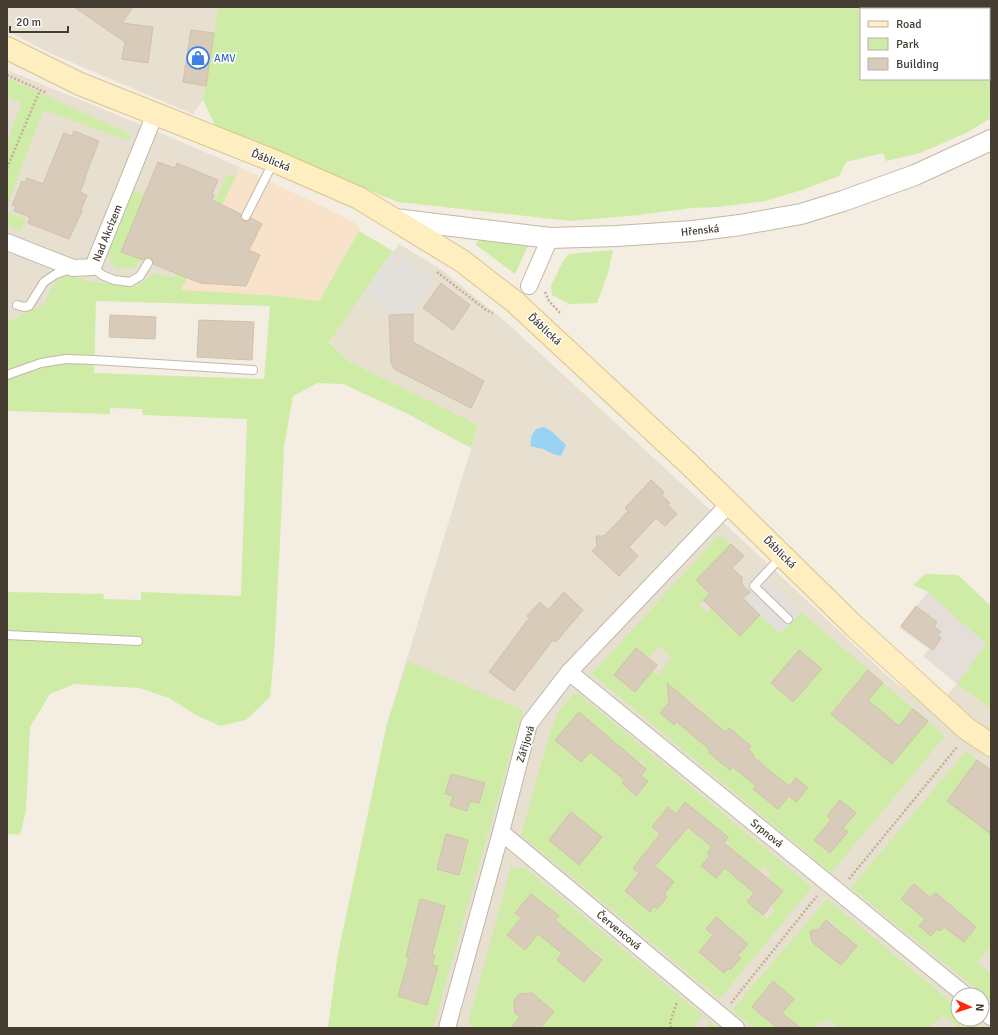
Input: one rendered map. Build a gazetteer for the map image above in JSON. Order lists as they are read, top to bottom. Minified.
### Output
{"streets":{"main road":["Ďáblická"],"street":["Hřenská","Nad Akcízem","Zářijová","Srpnová","Červencová"]},"crossings":[["Ďáblická","Hřenská"],["Ďáblická","Nad Akcízem"],["Ďáblická","Zářijová"],["Zářijová","Srpnová"],["Zářijová","Červencová"]],"places":{"shop":["AMV"]},"legend":["Road","Park","Building"],"scale_bar":"20 m","north":"right"}
